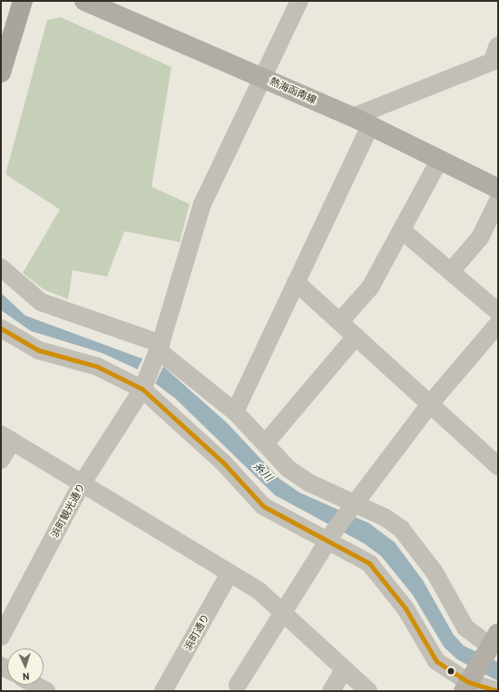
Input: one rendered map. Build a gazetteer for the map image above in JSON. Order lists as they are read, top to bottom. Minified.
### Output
{"streets":{"main road":["熱海函南線"],"street":["浜町観光通り","浜町通り"]},"crossings":[["熱海函南線","浜町観光通り"]],"water":["糸川"],"north":"bottom"}
